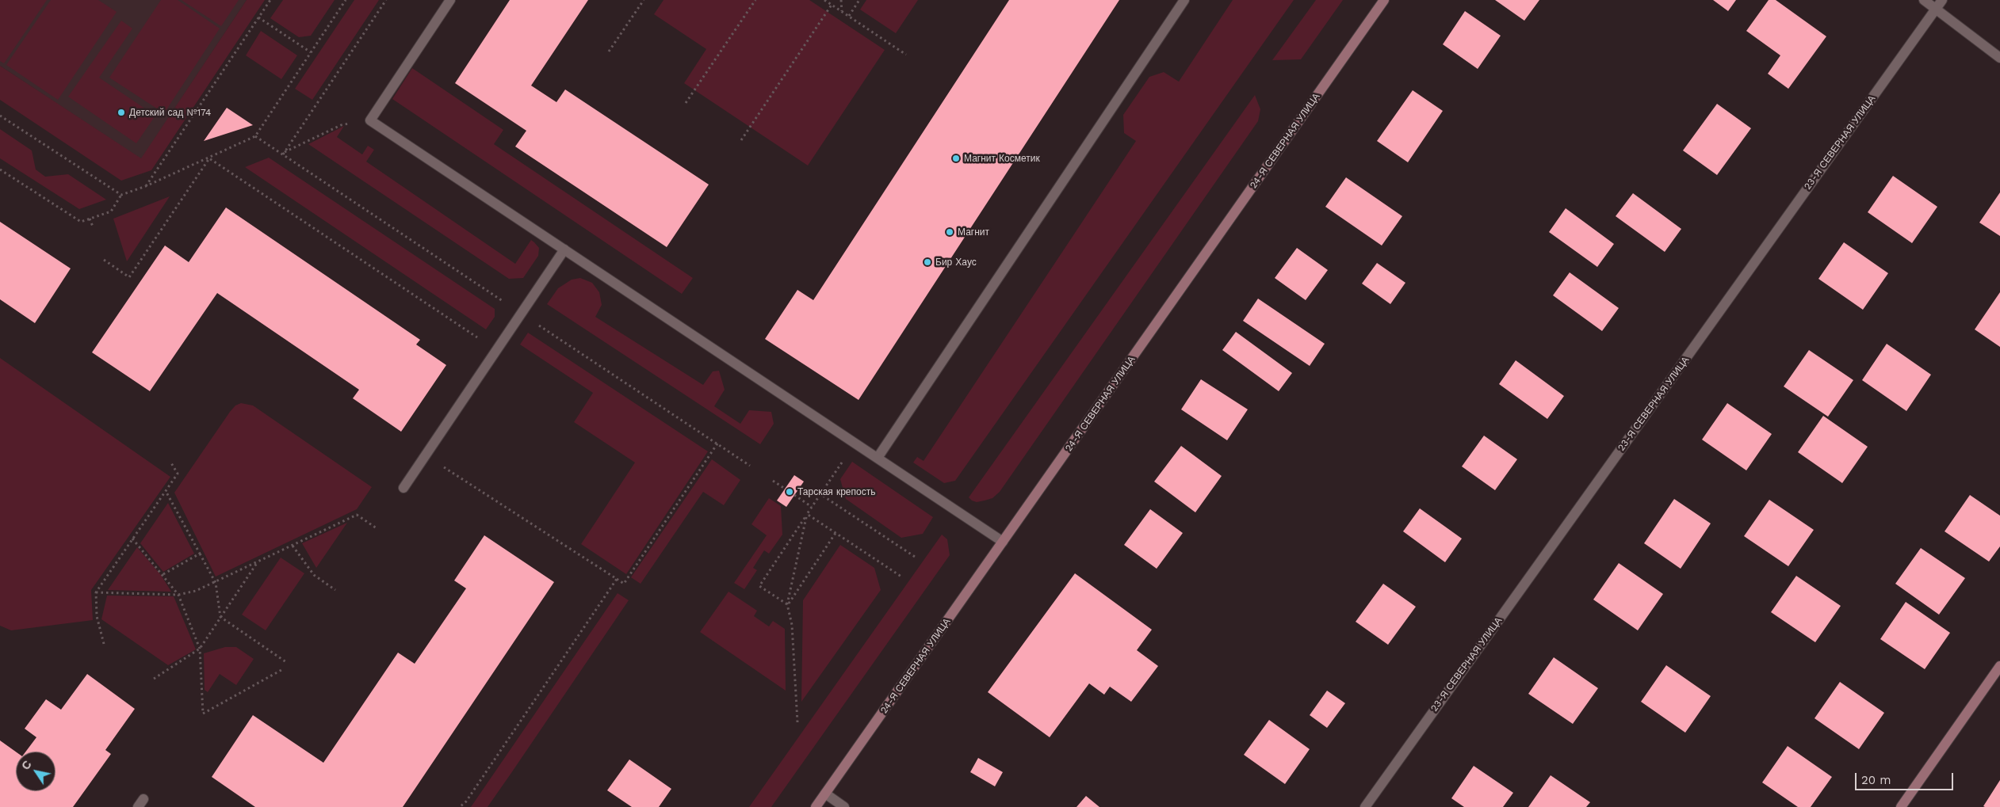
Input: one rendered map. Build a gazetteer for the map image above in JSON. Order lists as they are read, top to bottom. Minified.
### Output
{"streets":{"main road":["24-Я СЕВЕРНАЯ УЛИЦА"],"street":["23-Я СЕВЕРНАЯ УЛИЦА"]},"places":["Детский сад №174","Магнит Косметик","Магнит","Бир Хаус","Тарская крепость"],"scale_bar":"20 m","north":"top left"}
